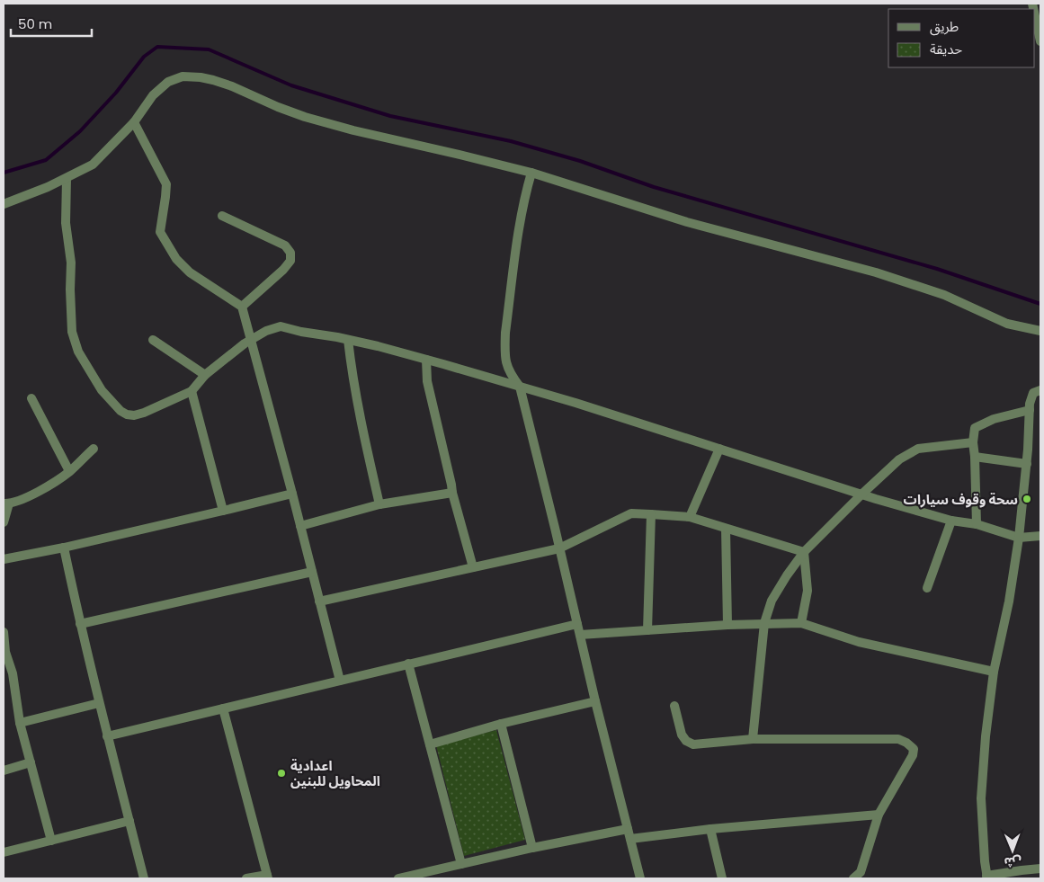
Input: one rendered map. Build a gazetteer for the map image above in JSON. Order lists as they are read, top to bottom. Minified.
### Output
{"places":["سحة وقوف سيارات","اعدادية المحاويل للبنين"],"legend":["طريق","حديقة"],"scale_bar":"50 m","north":"bottom"}
